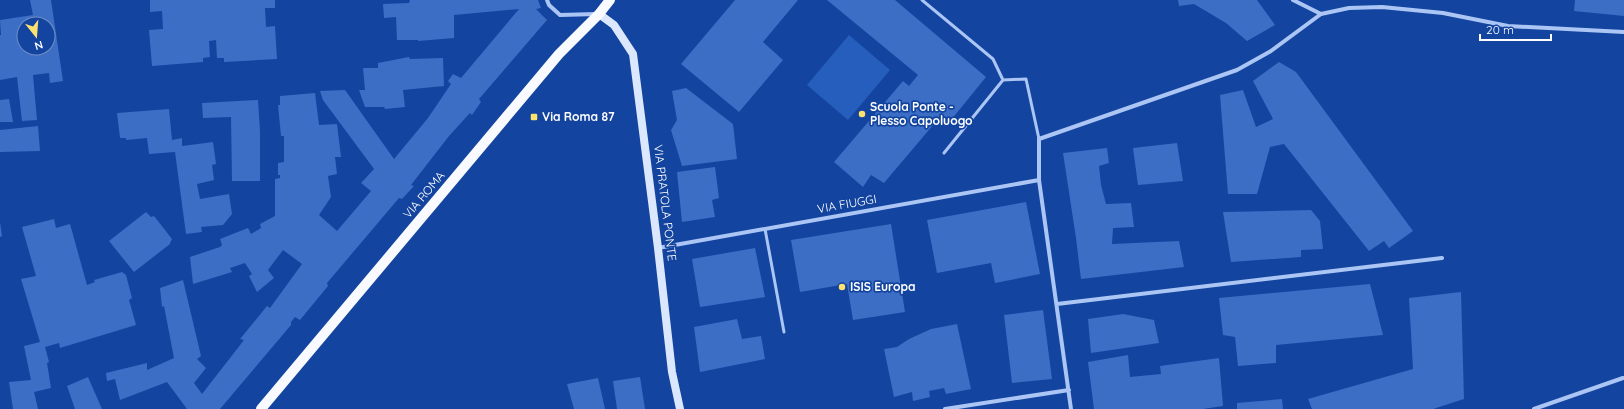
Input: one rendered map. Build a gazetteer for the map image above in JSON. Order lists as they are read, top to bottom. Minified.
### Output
{"streets":{"main road":["VIA ROMA","VIA PRATOLA PONTE"],"street":["VIA FIUGGI"]},"crossings":[["VIA ROMA","VIA PRATOLA PONTE"],["VIA PRATOLA PONTE","VIA FIUGGI"]],"places":{"other":["Scuola Ponte - Plesso Capoluogo","ISIS Europa"],"transit":["Via Roma 87"]},"scale_bar":"20 m","north":"bottom"}
